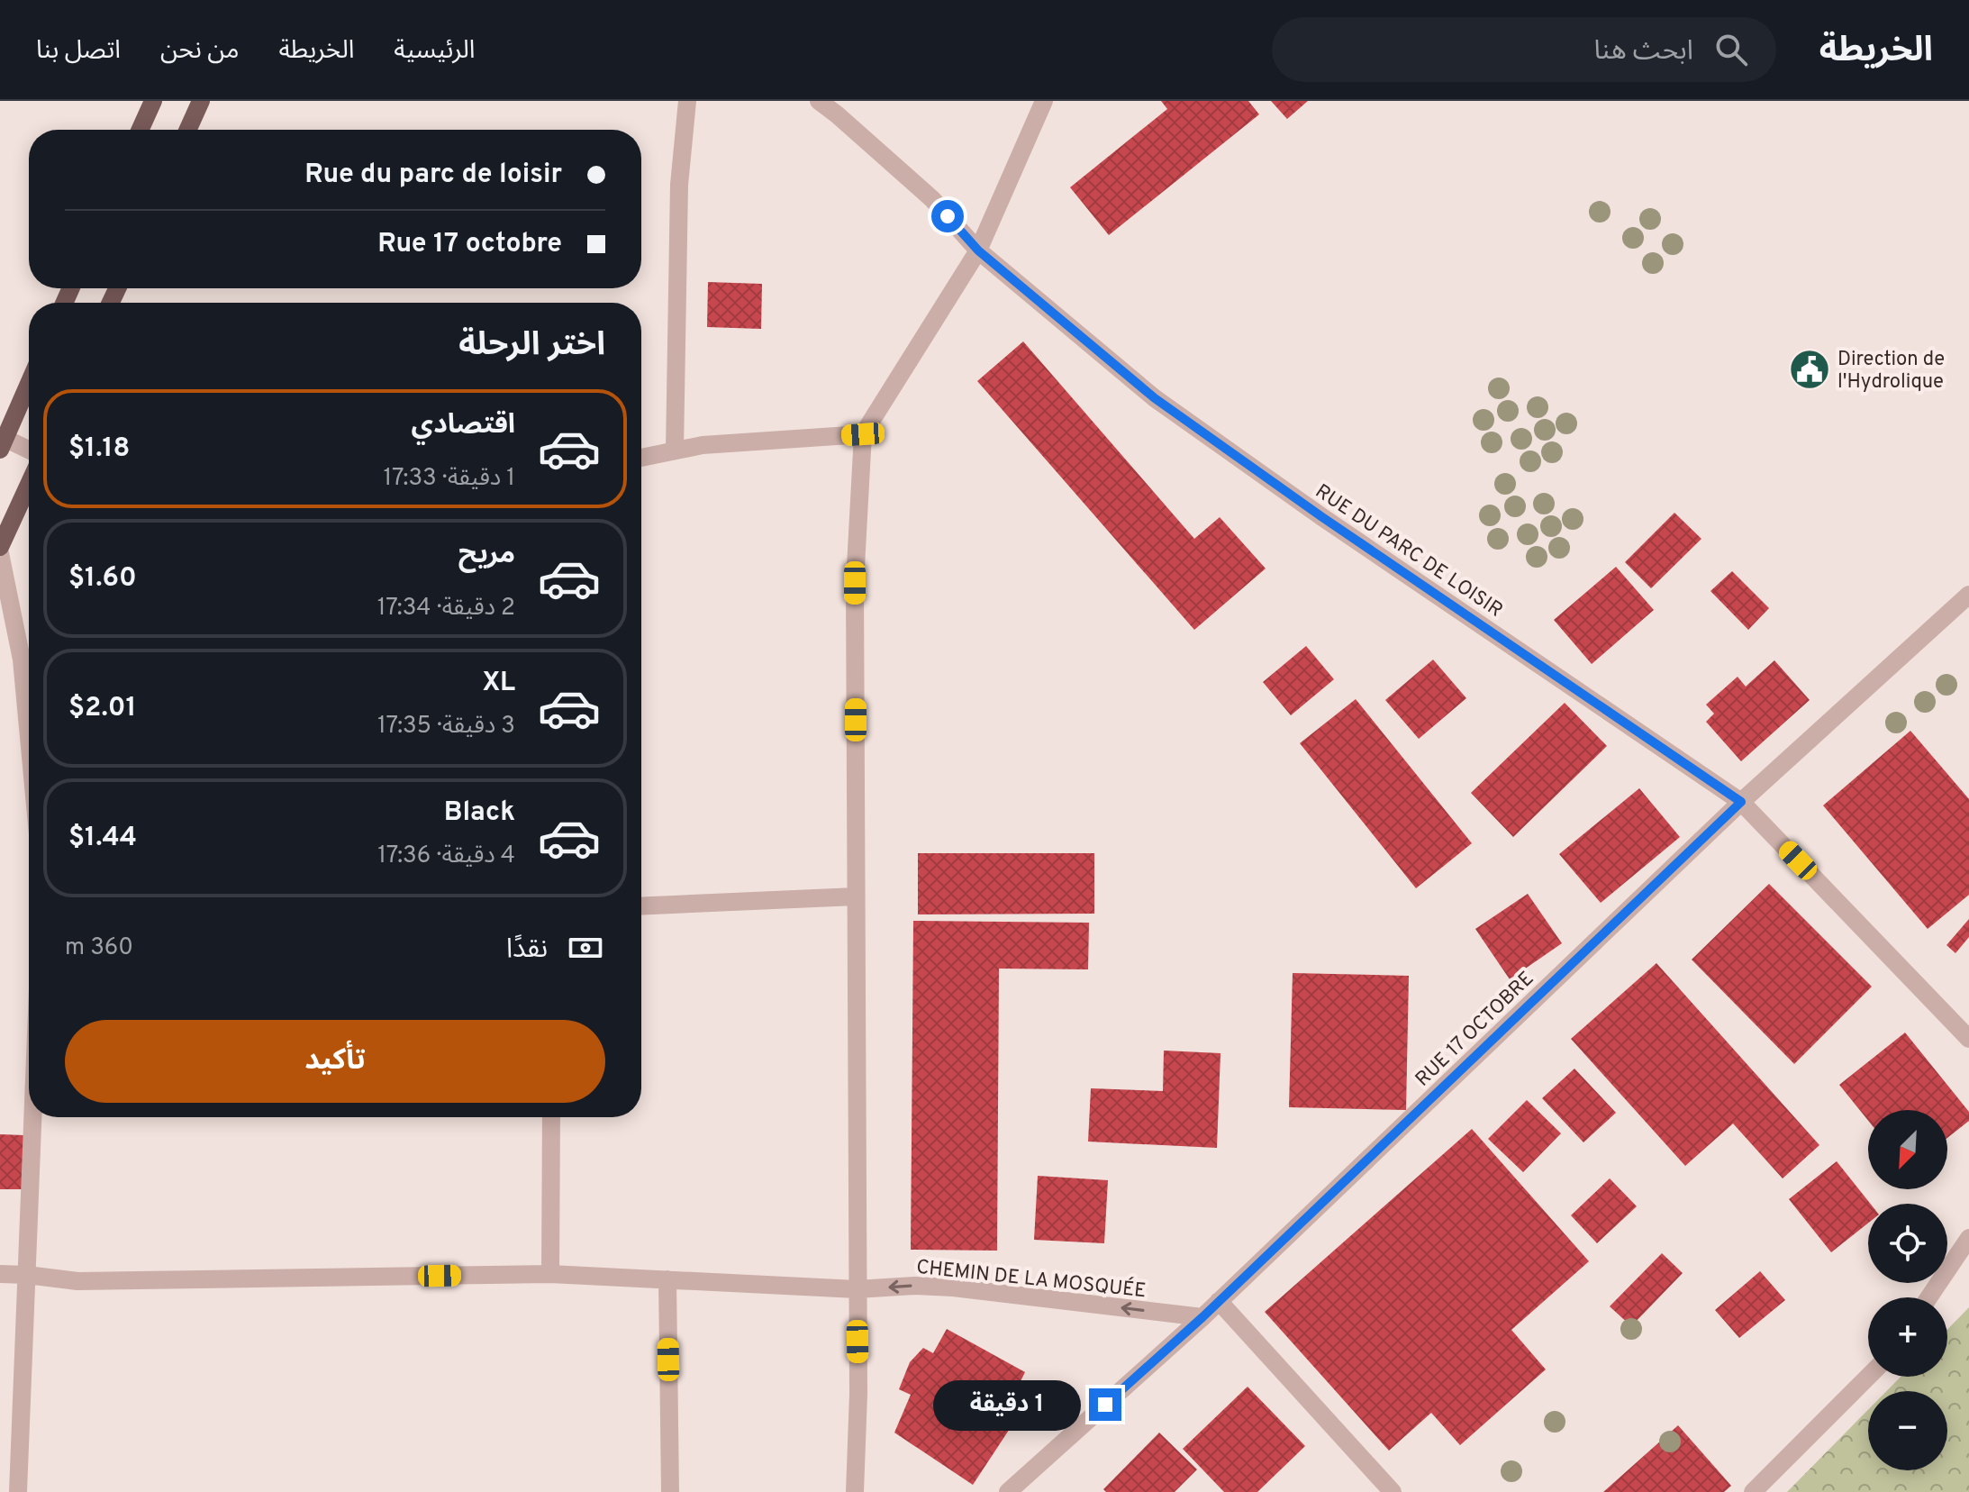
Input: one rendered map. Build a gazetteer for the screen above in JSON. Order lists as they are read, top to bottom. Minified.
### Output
{"streets":{"street":["RUE DU PARC DE LOISIR","RUE 17 OCTOBRE","CHEMIN DE LA MOSQUÉE"]},"crossings":[["RUE DU PARC DE LOISIR","RUE 17 OCTOBRE"],["RUE 17 OCTOBRE","CHEMIN DE LA MOSQUÉE"]],"places":{"public building":["Direction de l'Hydrolique"]},"north":"bottom left","page":{"header":"الخريطة","search":"ابحث هنا","nav":["الرئيسية","الخريطة","من نحن","اتصل بنا"],"banner":["Rue du parc de loisir","Rue 17 octobre"],"heading":"اختر الرحلة","list":[{"name":"اقتصادي","note":"1 دقيقة · 17:33","value":"$1.18"},{"name":"مريح","note":"2 دقيقة · 17:34","value":"$1.60"},{"name":"XL","note":"3 دقيقة · 17:35","value":"$2.01"},{"name":"Black","note":"4 دقيقة · 17:36","value":"$1.44"}],"pay":["نقدًا","360 m"],"buttons":"تأكيد","map_buttons":["+","−"],"bubble":"1 دقيقة"}}
